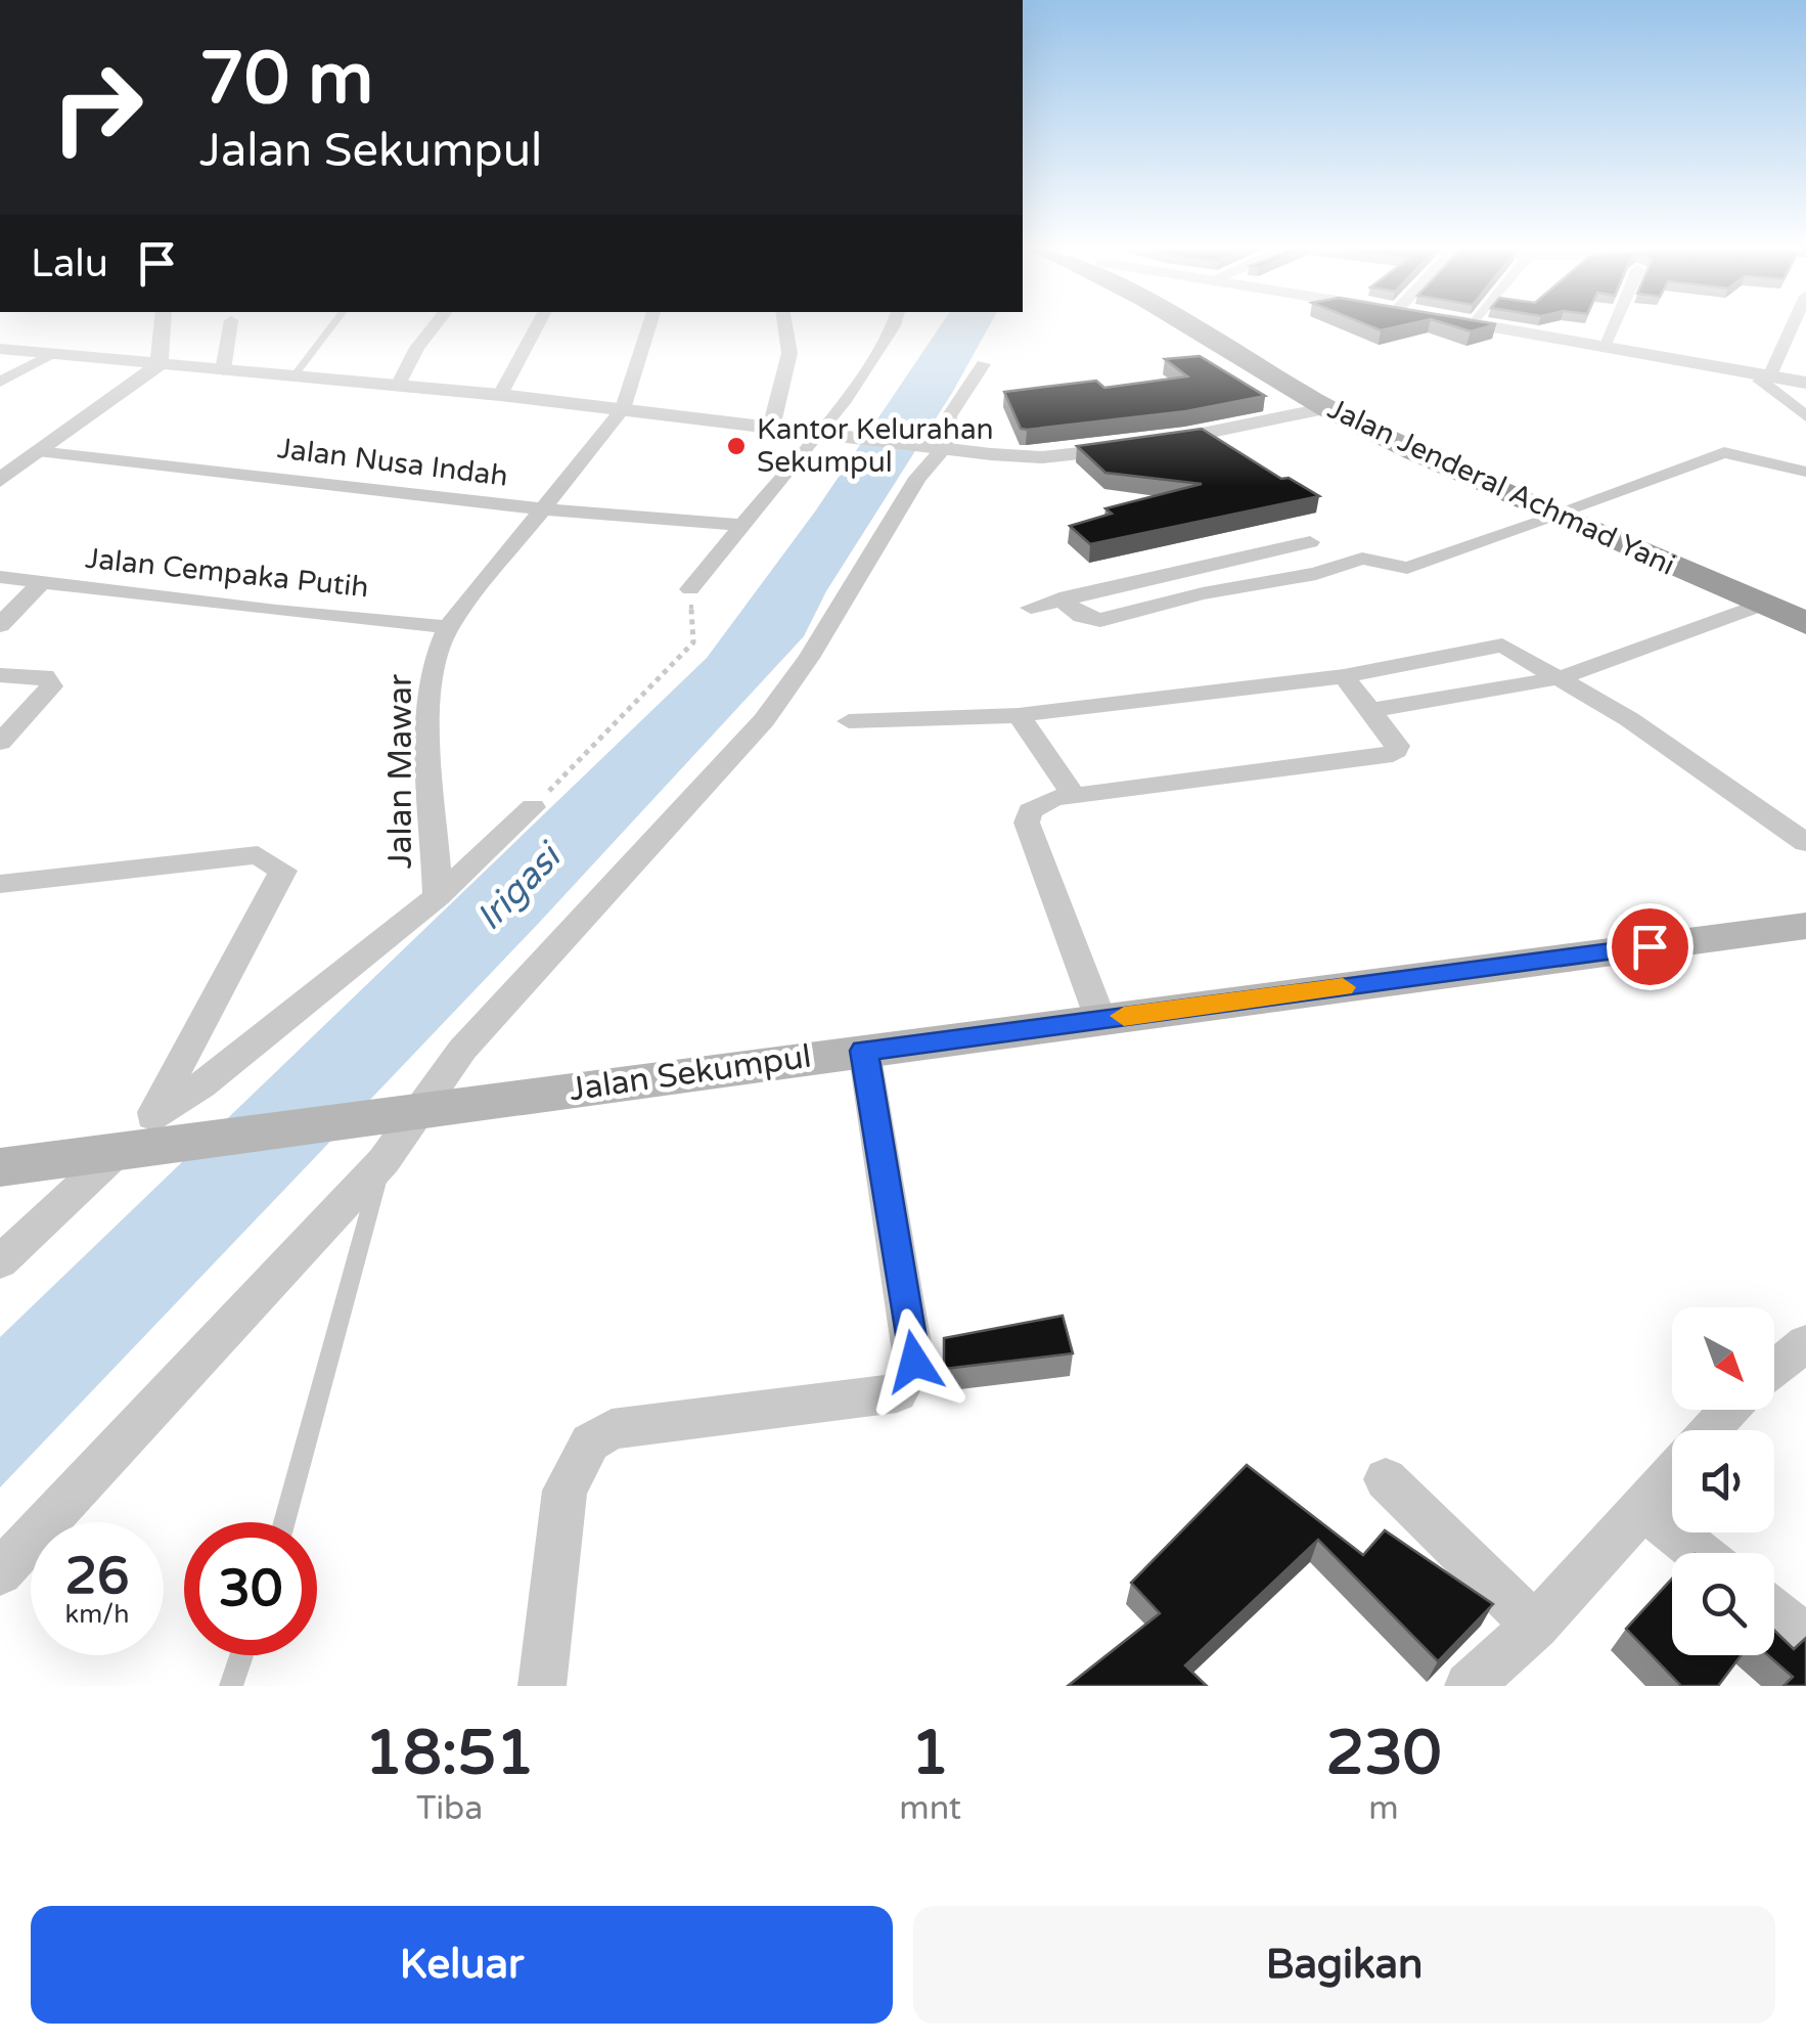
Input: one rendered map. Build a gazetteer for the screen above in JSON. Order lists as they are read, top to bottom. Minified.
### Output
{"streets":{"highway":["Jalan Jenderal Achmad Yani"],"main road":["Jalan Sekumpul"],"street":["Jalan Nusa Indah","Jalan Cempaka Putih","Jalan Mawar"]},"crossings":[["Jalan Nusa Indah","Jalan Mawar"],["Jalan Cempaka Putih","Jalan Mawar"],["Jalan Mawar","Jalan Sekumpul"]],"water":["Irigasi"],"places":["Kantor Kelurahan Sekumpul"],"north":"bottom right","page":{"turn":["70 m","Jalan Sekumpul"],"then":"Lalu","speed":"26 km/h","limit":"30","eta":["18:51","Tiba","1","mnt","230","m"],"buttons":["Keluar","Bagikan"]}}
